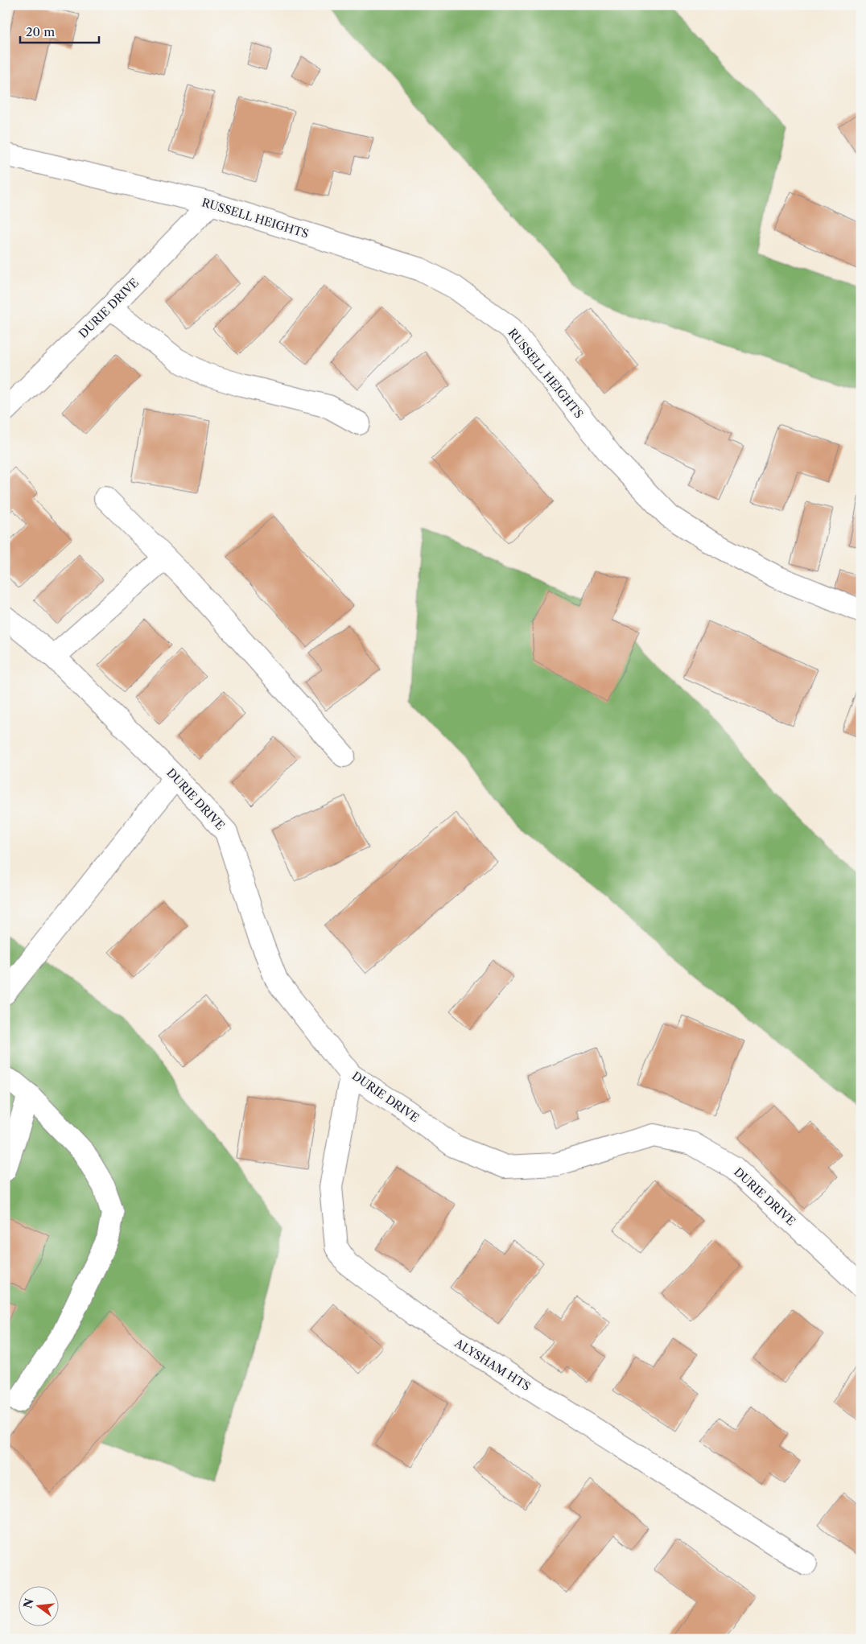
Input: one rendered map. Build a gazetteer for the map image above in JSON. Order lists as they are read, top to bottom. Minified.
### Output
{"streets":{"street":["RUSSELL HEIGHTS","DURIE DRIVE","ALYSHAM HTS"]},"crossings":[["RUSSELL HEIGHTS","DURIE DRIVE"],["DURIE DRIVE","ALYSHAM HTS"]],"scale_bar":"20 m","north":"left"}
